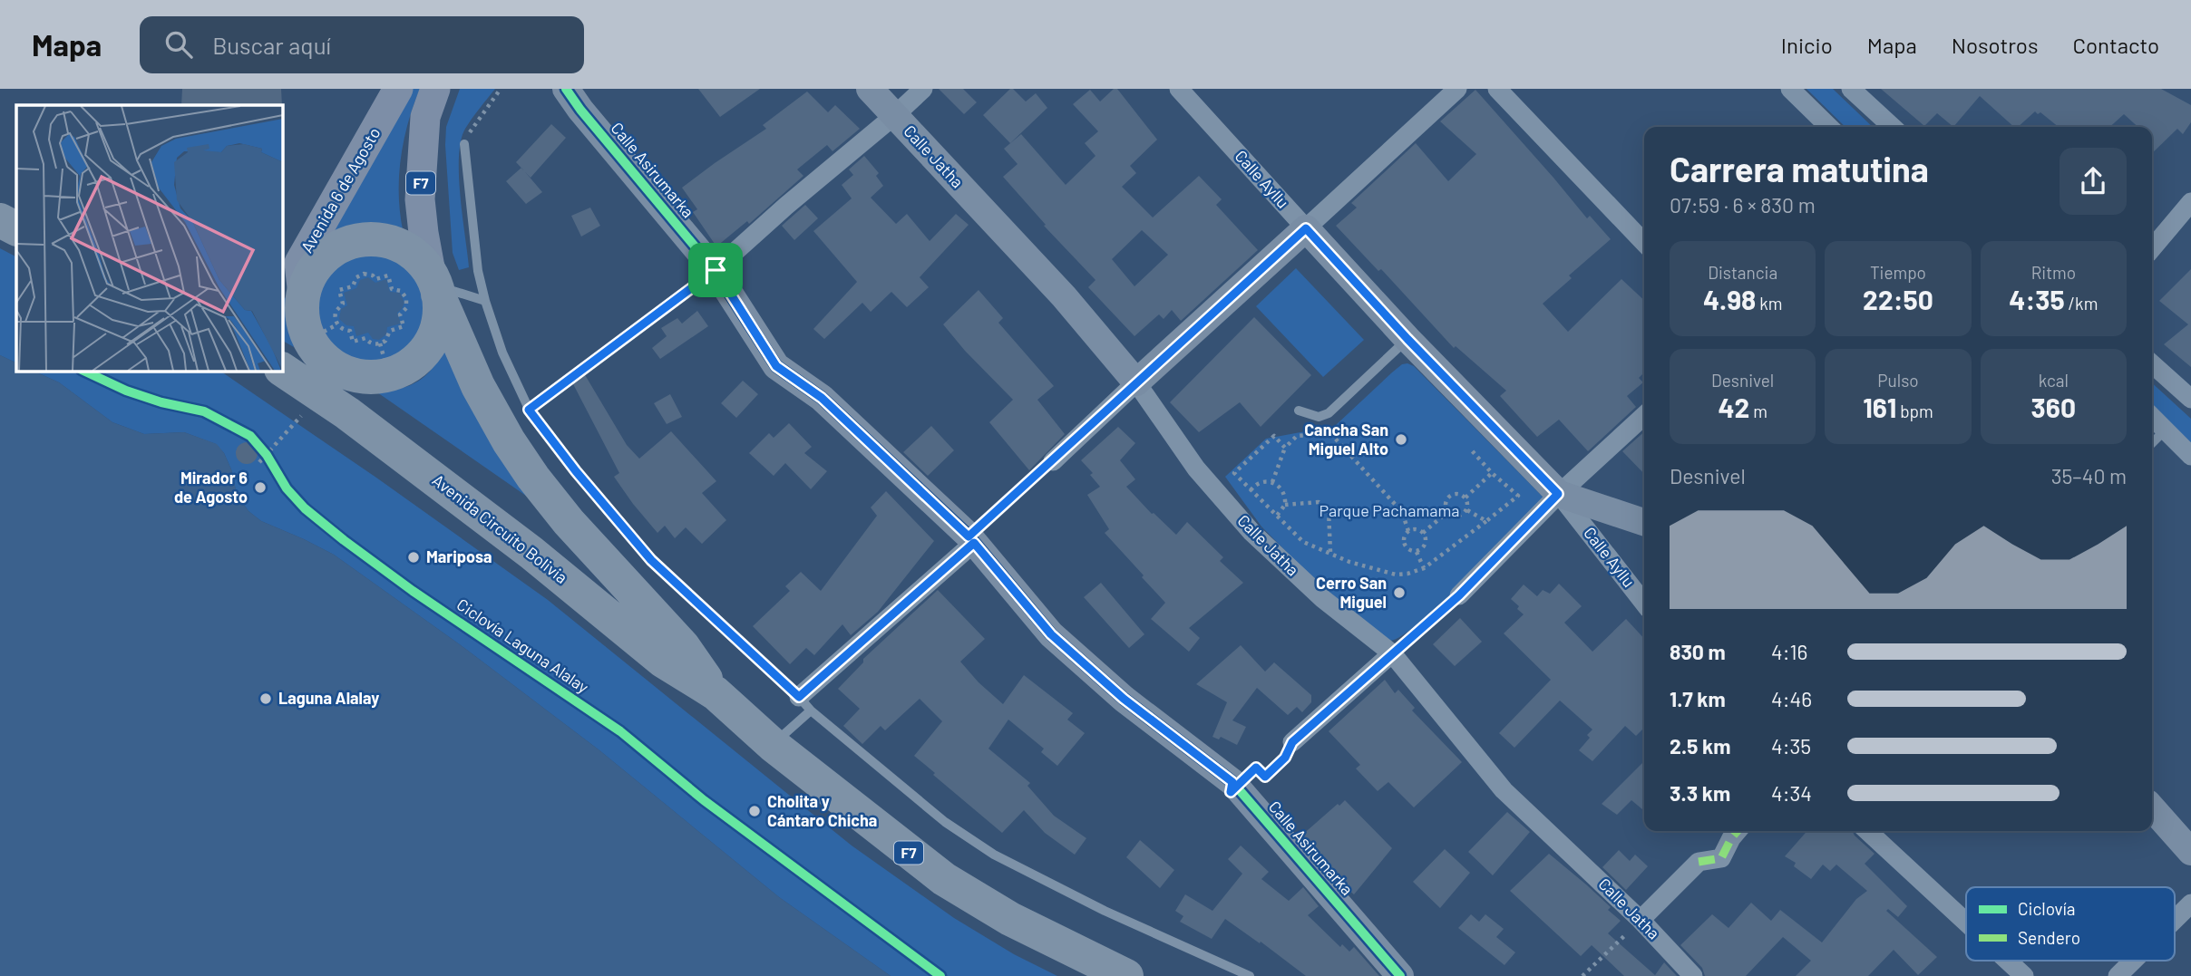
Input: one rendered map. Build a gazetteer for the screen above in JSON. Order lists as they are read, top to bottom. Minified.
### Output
{"streets":{"highway":["F7","Avenida Circuito Bolivia"],"main road":["Avenida 6 de Agosto"],"street":["Calle Jatha","Calle Asirumarka","Calle Ayllu"],"cycle path":["Ciclovía Laguna Alalay"]},"crossings":[["F7","Avenida 6 de Agosto"],["F7","Avenida Circuito Bolivia"]],"parks":["Parque Pachamama"],"places":["Cancha San Miguel Alto","Mirador 6 de Agosto","Mariposa","Cerro San Miguel","Laguna Alalay","Cholita y Cántaro Chicha"],"legend":["Ciclovía","Sendero"],"page":{"header":"Mapa","search":"Buscar aquí","nav":["Inicio","Mapa","Nosotros","Contacto"],"heading":["Carrera matutina","07:59 · 6 × 830 m"],"stats":[["Distancia","4.98 km"],["Tiempo","22:50"],["Ritmo","4:35 /km"],["Desnivel","42 m"],["Pulso","161 bpm"],["kcal","360"]],"chart":["Desnivel","35–40 m"],"list":[{"name":"830 m","note":"4:16"},{"name":"1.7 km","note":"4:46"},{"name":"2.5 km","note":"4:35"},{"name":"3.3 km","note":"4:34"}]}}
